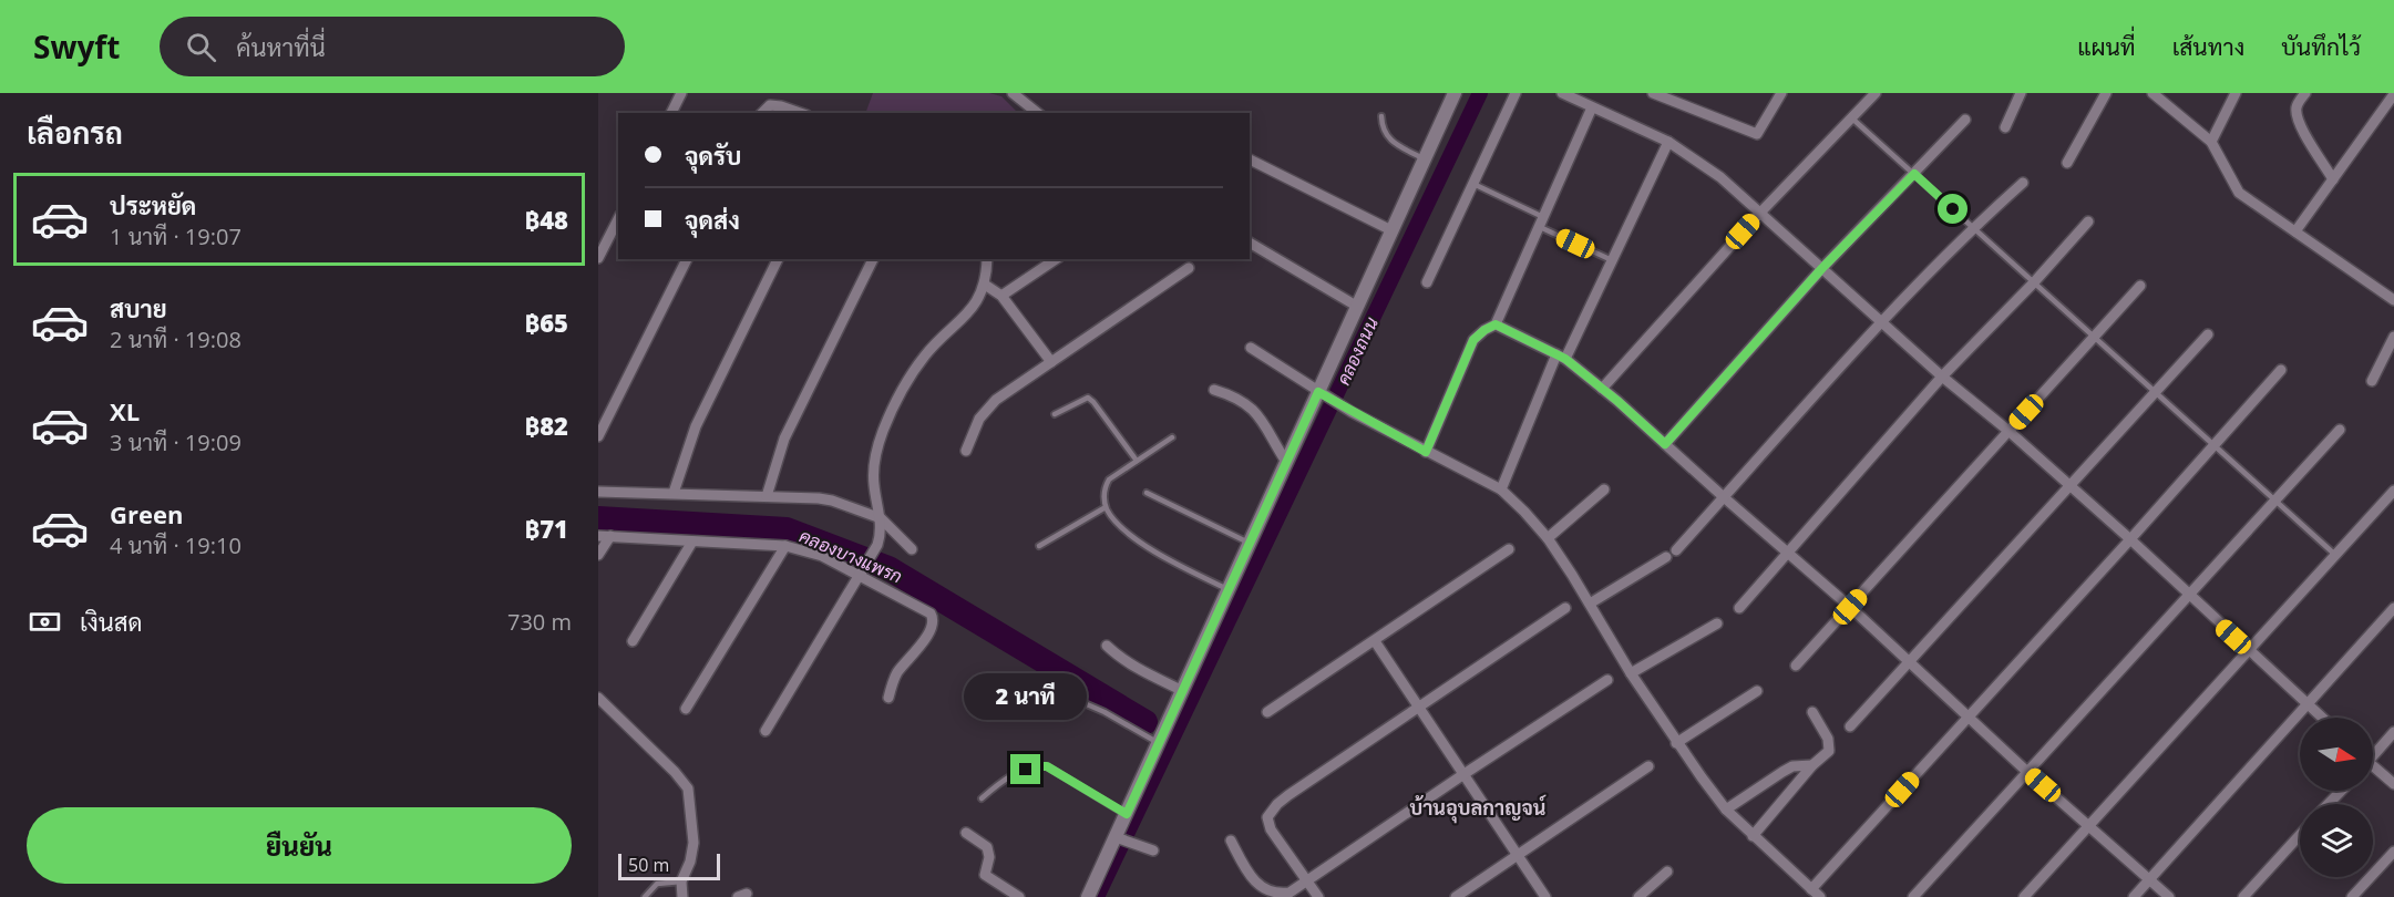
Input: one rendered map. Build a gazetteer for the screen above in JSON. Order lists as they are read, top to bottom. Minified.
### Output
{"districts":["บ้านอุบลกาญจน์"],"water":["คลองถนน","คลองบางแพรก"],"scale_bar":"50 m","north":"right","page":{"header":"Swyft","search":"ค้นหาที่นี่","nav":["แผนที่","เส้นทาง","บันทึกไว้"],"heading":"เลือกรถ","banner":["จุดรับ","จุดส่ง"],"list":[{"name":"ประหยัด","note":"1 นาที · 19:07","value":"฿48"},{"name":"สบาย","note":"2 นาที · 19:08","value":"฿65"},{"name":"XL","note":"3 นาที · 19:09","value":"฿82"},{"name":"Green","note":"4 นาที · 19:10","value":"฿71"}],"pay":["เงินสด","730 m"],"bubble":"2 นาที","buttons":"ยืนยัน","scale":"50 m"}}
